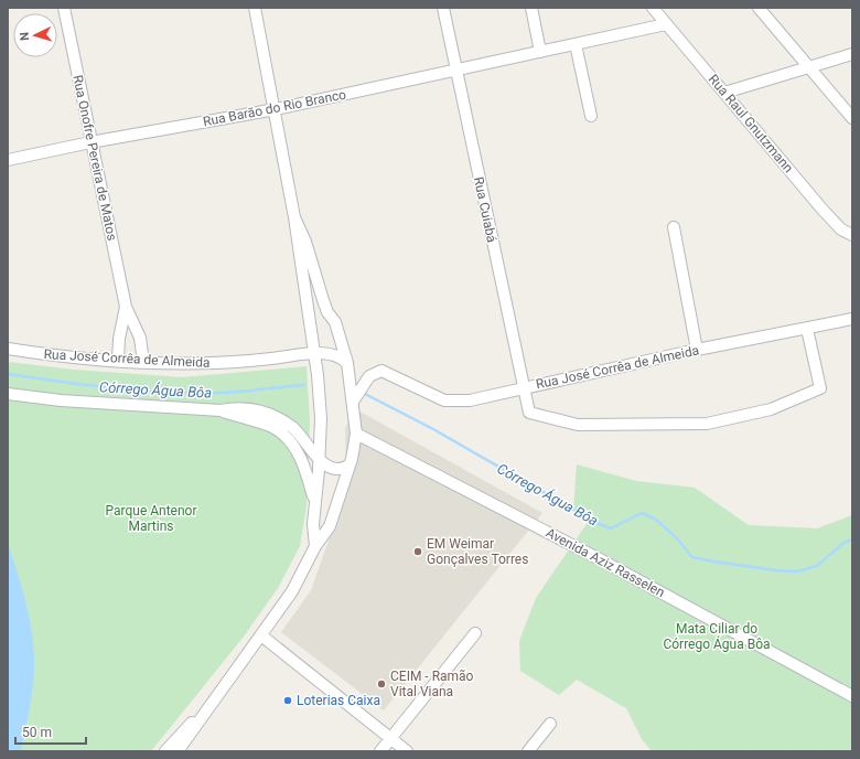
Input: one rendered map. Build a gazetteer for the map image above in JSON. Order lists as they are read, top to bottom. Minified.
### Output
{"streets":{"street":["Rua Barão do Rio Branco","Rua Raul Gnutzmann","Rua Onofre Pereira de Matos","Rua Cuiabá","Rua José Corrêa de Almeida","Avenida Aziz Rasselen"]},"crossings":[["Rua Barão do Rio Branco","Rua Raul Gnutzmann"],["Rua Barão do Rio Branco","Rua Onofre Pereira de Matos"],["Rua Barão do Rio Branco","Rua Cuiabá"],["Rua Onofre Pereira de Matos","Rua José Corrêa de Almeida"],["Rua Cuiabá","Rua José Corrêa de Almeida"]],"water":["Córrego Água Bôa"],"parks":["Parque Antenor Martins","Mata Ciliar do Córrego Água Bôa"],"places":["EM Weimar Gonçalves Torres","CEIM - Ramão Vital Viana","Loterias Caixa"],"scale_bar":"50 m","north":"left"}
